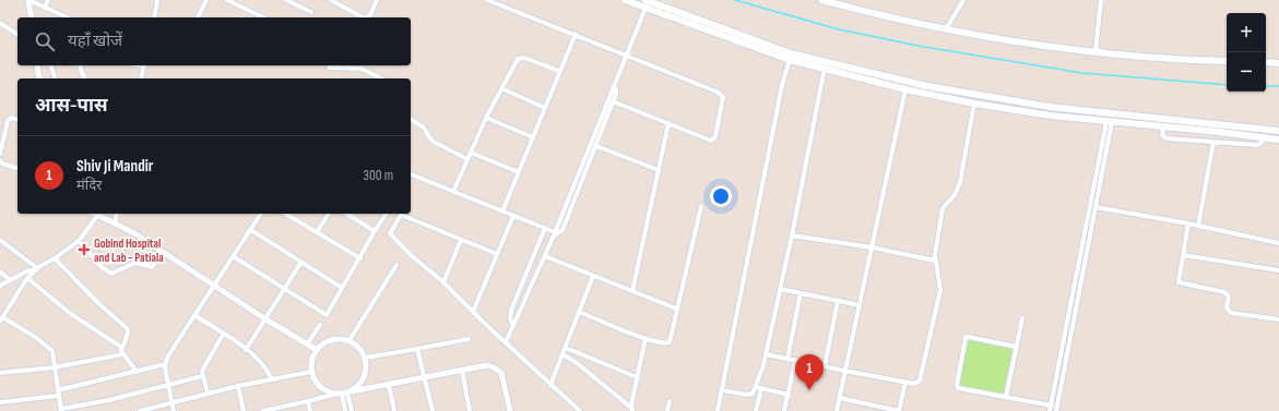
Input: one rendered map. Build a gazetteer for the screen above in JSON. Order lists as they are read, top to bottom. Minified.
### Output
{"places":{"health":["Gobind Hospital and Lab - Patiala"]},"page":{"map_buttons":["+","−"],"search":"यहाँ खोजें","heading":"आस-पास","list":[{"mark":"1","name":"Shiv Ji Mandir","note":"मंदिर","value":"300 m"}],"pins":"1"}}
